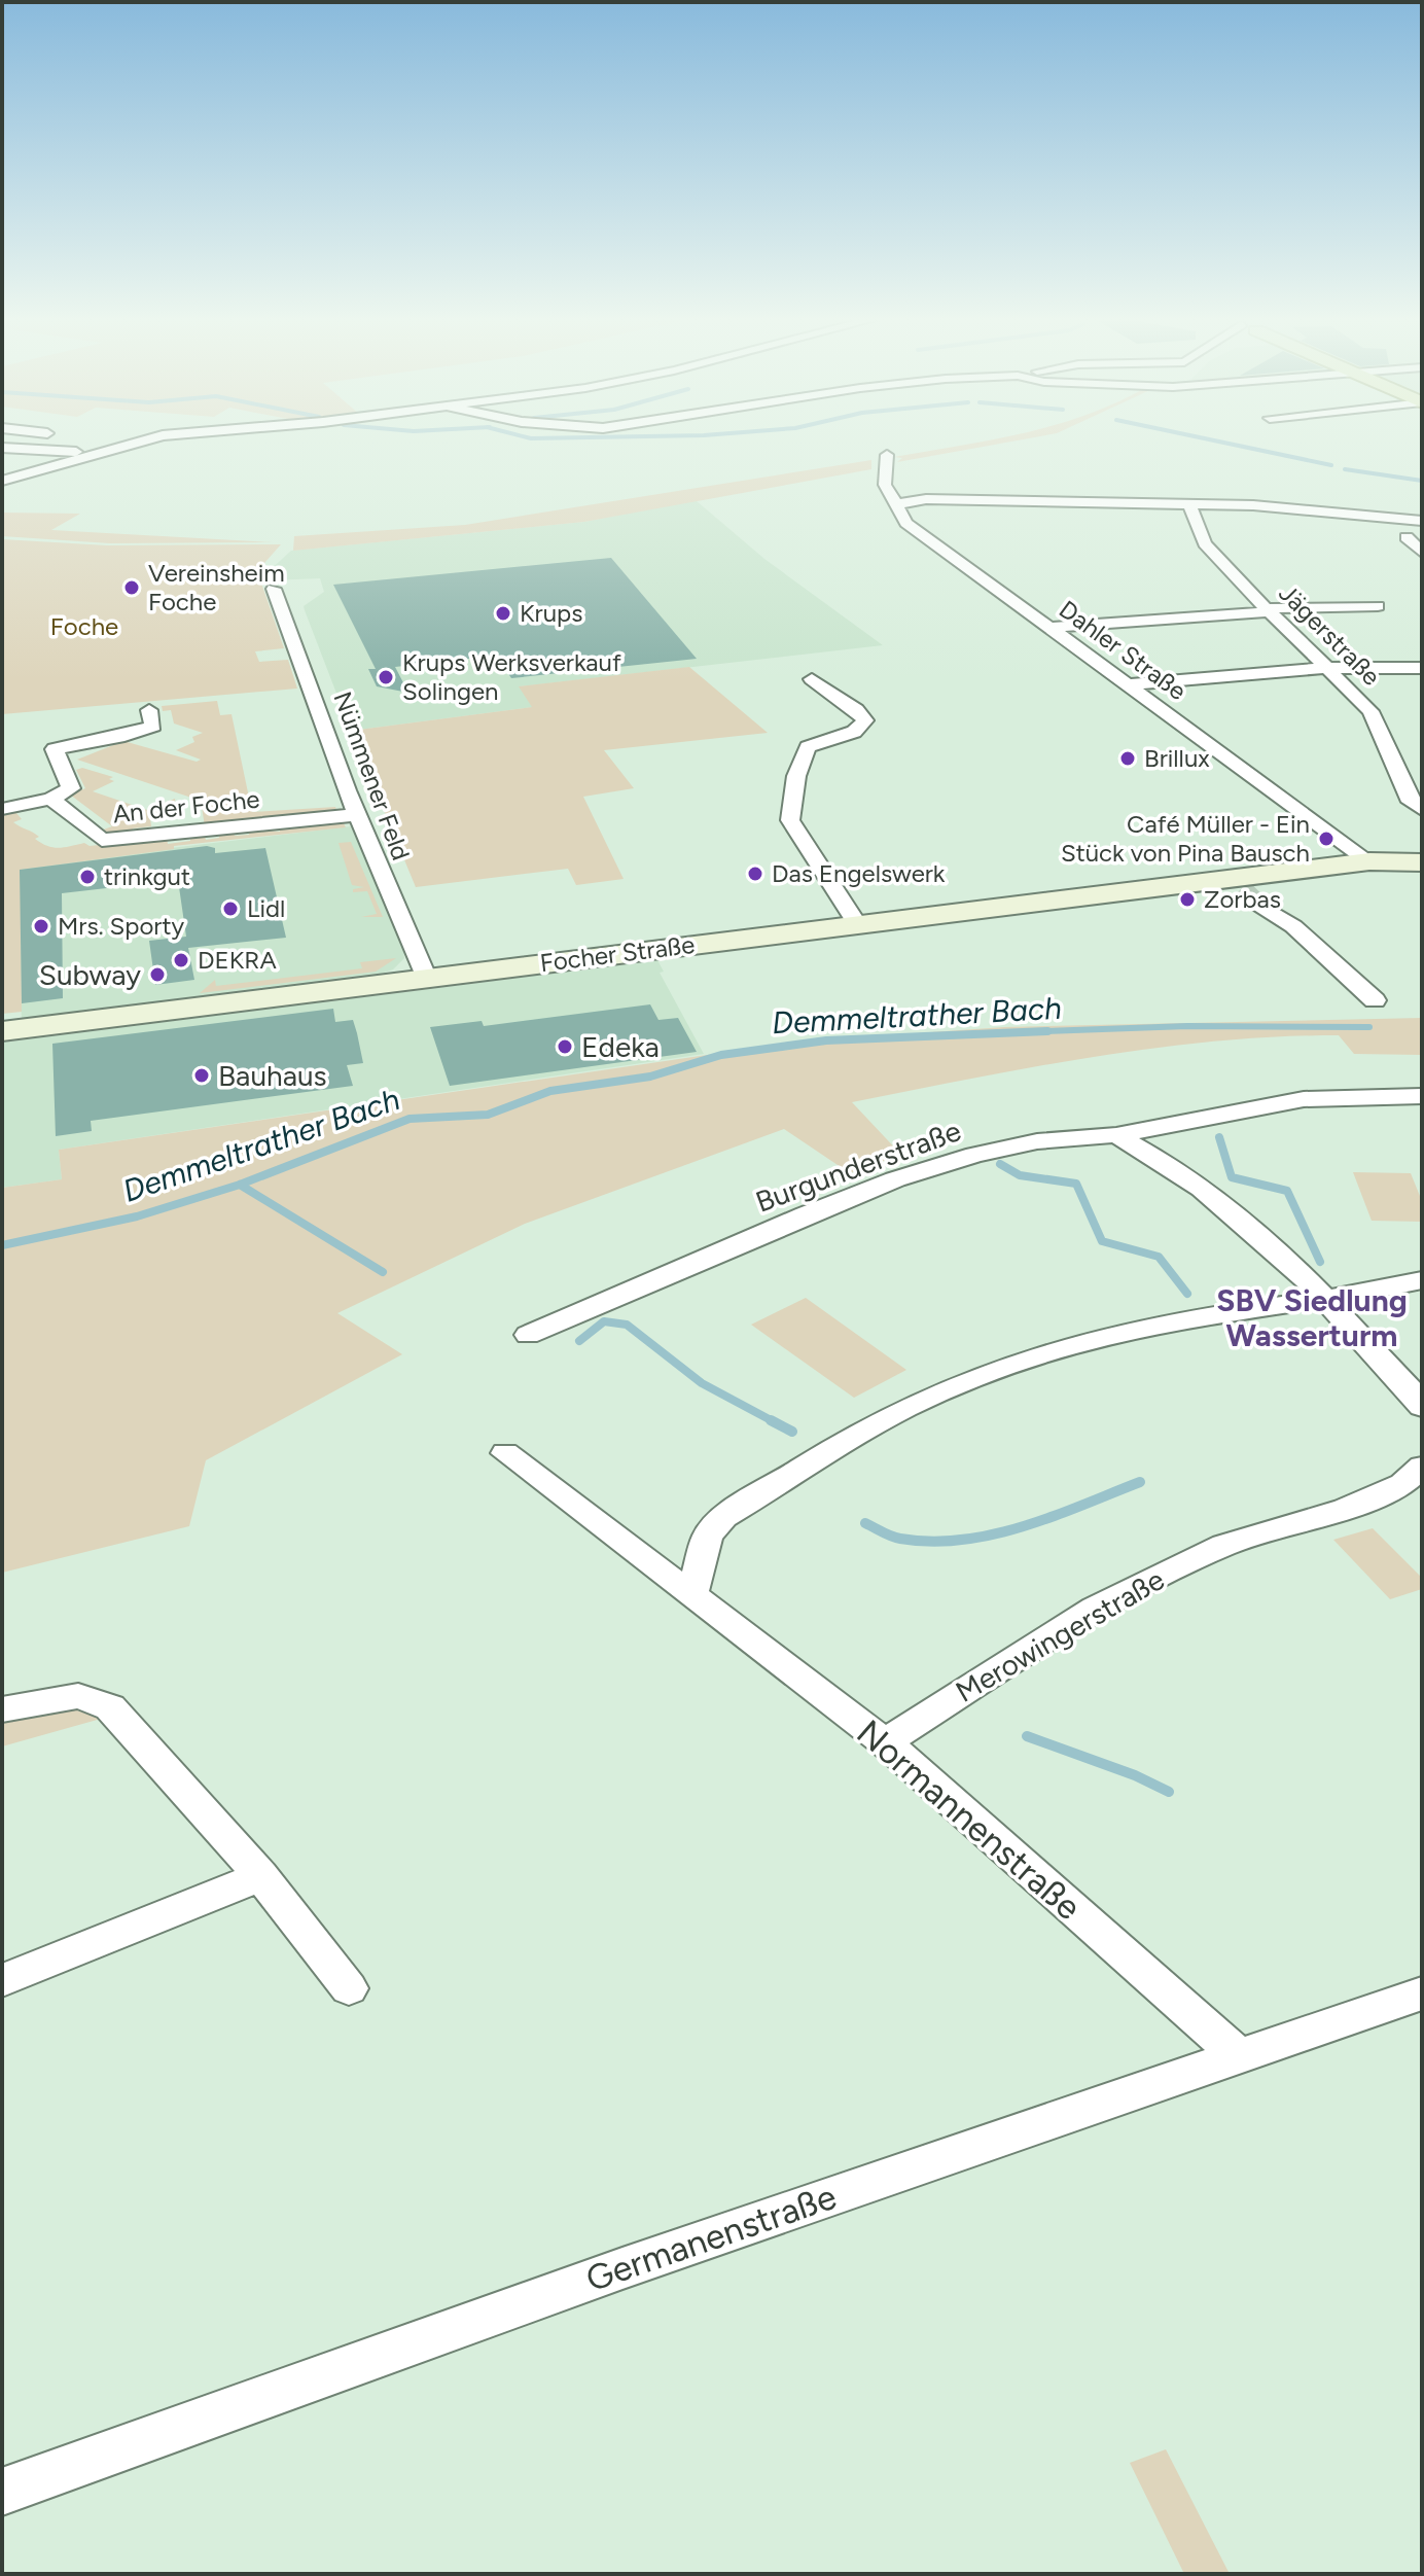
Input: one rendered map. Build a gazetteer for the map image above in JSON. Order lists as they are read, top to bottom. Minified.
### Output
{"streets":{"main road":["Focher Straße"],"street":["Jägerstraße","Dahler Straße","Nümmener Feld","An der Foche","Burgunderstraße","Merowingerstraße","Normannenstraße","Germanenstraße"]},"crossings":[["Dahler Straße","Focher Straße"],["Nümmener Feld","An der Foche"],["Nümmener Feld","Focher Straße"],["Merowingerstraße","Normannenstraße"],["Normannenstraße","Germanenstraße"]],"districts":["SBV Siedlung Wasserturm"],"water":["Demmeltrather Bach"],"parks":["Foche"],"places":["Vereinsheim Foche","Krups","Krups Werksverkauf Solingen","Brillux","Café Müller - Ein Stück von Pina Bausch","Das Engelswerk","trinkgut","Zorbas","Lidl","Mrs. Sporty","DEKRA","Subway","Edeka","Bauhaus"]}
